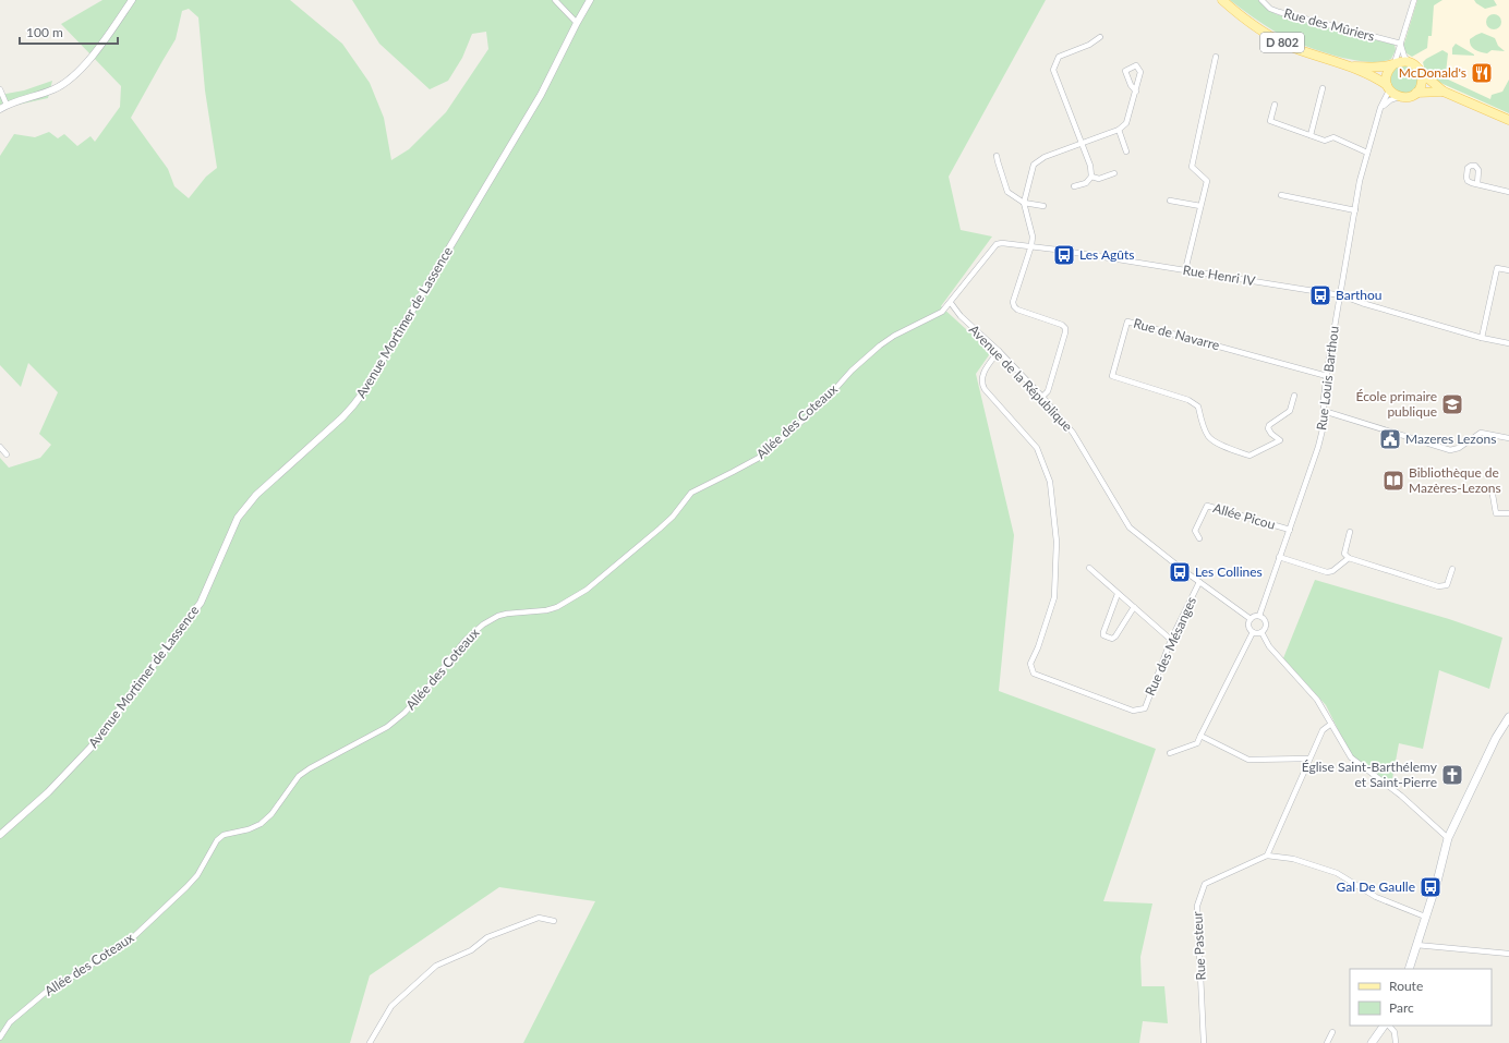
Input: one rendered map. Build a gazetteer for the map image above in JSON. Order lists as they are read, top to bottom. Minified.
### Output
{"streets":{"main road":["D 802"],"street":["Rue des Mûriers","Rue Henri IV","Avenue Mortimer de Lassence","Rue de Navarre","Avenue de la République","Rue Louis Barthou","Allée des Coteaux","Allée Picou","Rue des Mésanges","Rue Pasteur"]},"crossings":[["D 802","Rue Louis Barthou"],["Rue Henri IV","Avenue de la République"],["Rue Henri IV","Rue Louis Barthou"],["Rue Henri IV","Allée des Coteaux"],["Rue de Navarre","Rue Louis Barthou"],["Avenue de la République","Rue Louis Barthou"],["Avenue de la République","Allée des Coteaux"],["Avenue de la République","Rue des Mésanges"],["Rue Louis Barthou","Allée Picou"]],"places":{"restaurant":["McDonald's"],"bus stop":["Les Agûts","Barthou","Les Collines","Gal De Gaulle"],"school or university":["École primaire publique"],"public building":["Mazeres Lezons"],"library":["Bibliothèque de Mazères-Lezons"],"church":["Église Saint-Barthélemy et Saint-Pierre"]},"legend":["Route","Parc"],"scale_bar":"100 m"}
